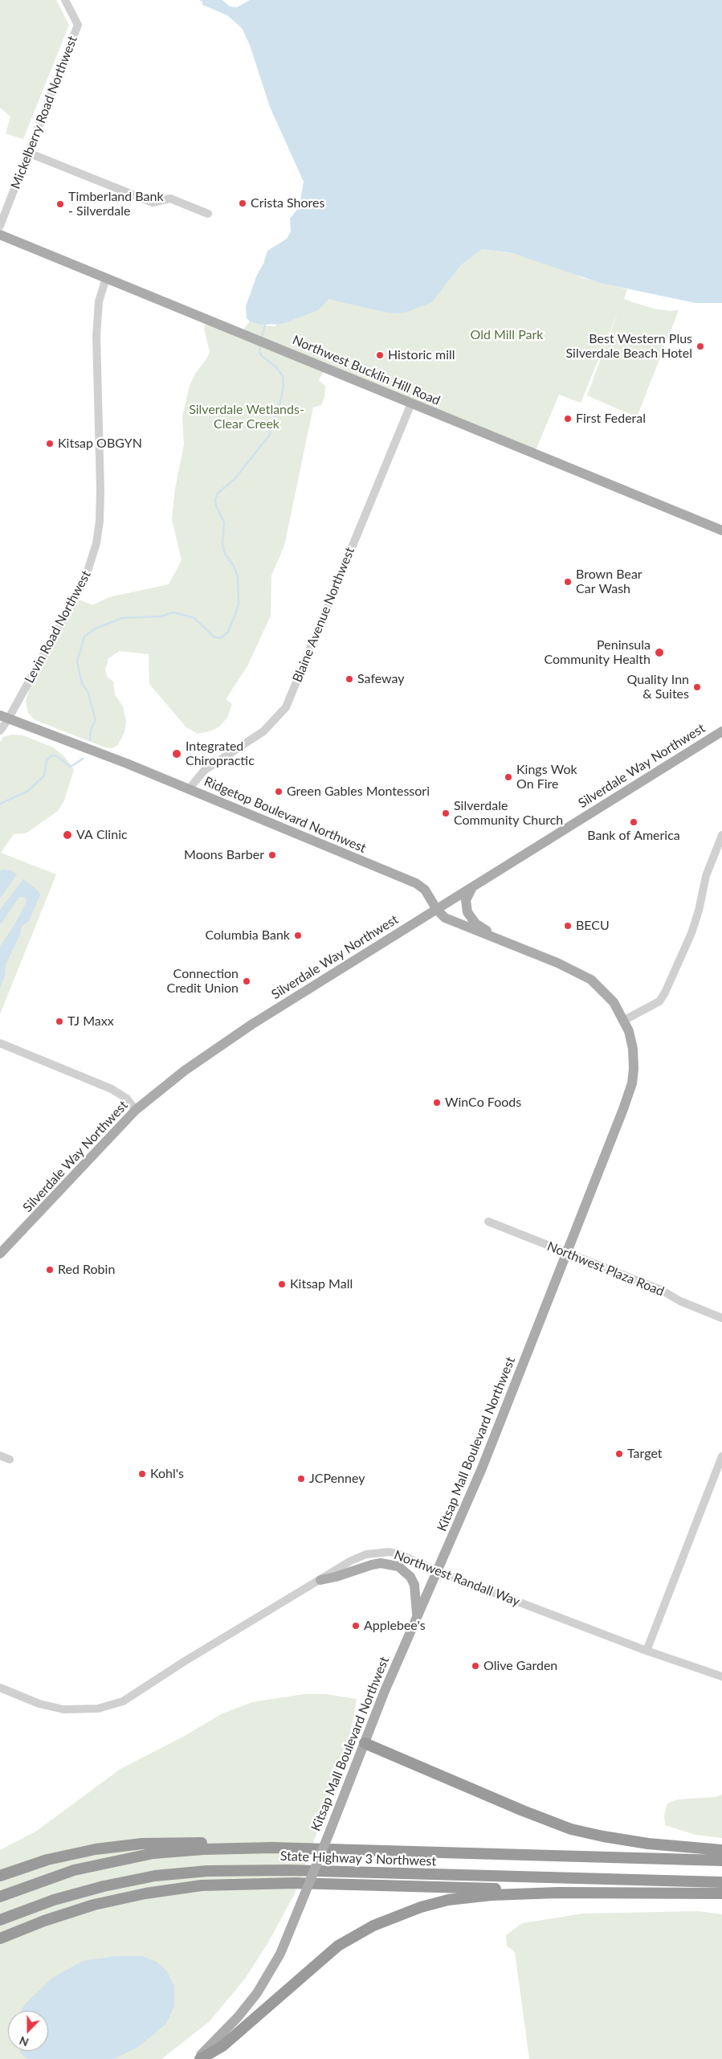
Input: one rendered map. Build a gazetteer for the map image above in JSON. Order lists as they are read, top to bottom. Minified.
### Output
{"streets":{"highway":["State Highway 3 Northwest"],"main road":["Northwest Bucklin Hill Road","Silverdale Way Northwest","Ridgetop Boulevard Northwest","Kitsap Mall Boulevard Northwest"],"street":["Mickelberry Road Northwest","Blaine Avenue Northwest","Levin Road Northwest","Northwest Plaza Road","Northwest Randall Way"]},"crossings":[["Northwest Bucklin Hill Road","Blaine Avenue Northwest"],["Northwest Bucklin Hill Road","Levin Road Northwest"],["Blaine Avenue Northwest","Ridgetop Boulevard Northwest"],["Levin Road Northwest","Ridgetop Boulevard Northwest"],["Silverdale Way Northwest","Ridgetop Boulevard Northwest"],["Silverdale Way Northwest","Kitsap Mall Boulevard Northwest"],["Ridgetop Boulevard Northwest","Kitsap Mall Boulevard Northwest"],["Northwest Plaza Road","Kitsap Mall Boulevard Northwest"],["Kitsap Mall Boulevard Northwest","Northwest Randall Way"]],"parks":["Old Mill Park","Silverdale Wetlands- Clear Creek"],"places":["Crista Shores","Timberland Bank - Silverdale","Best Western Plus Silverdale Beach Hotel","Historic mill","First Federal","Kitsap OBGYN","Brown Bear Car Wash","Peninsula Community Health","Safeway","Quality Inn & Suites","Integrated Chiropractic","Kings Wok On Fire","Green Gables Montessori","Silverdale Community Church","Bank of America","VA Clinic","Moons Barber","BECU","Columbia Bank","Connection Credit Union","TJ Maxx","WinCo Foods","Red Robin","Kitsap Mall","Target","Kohl's","JCPenney","Applebee's","Olive Garden"],"north":"bottom"}
